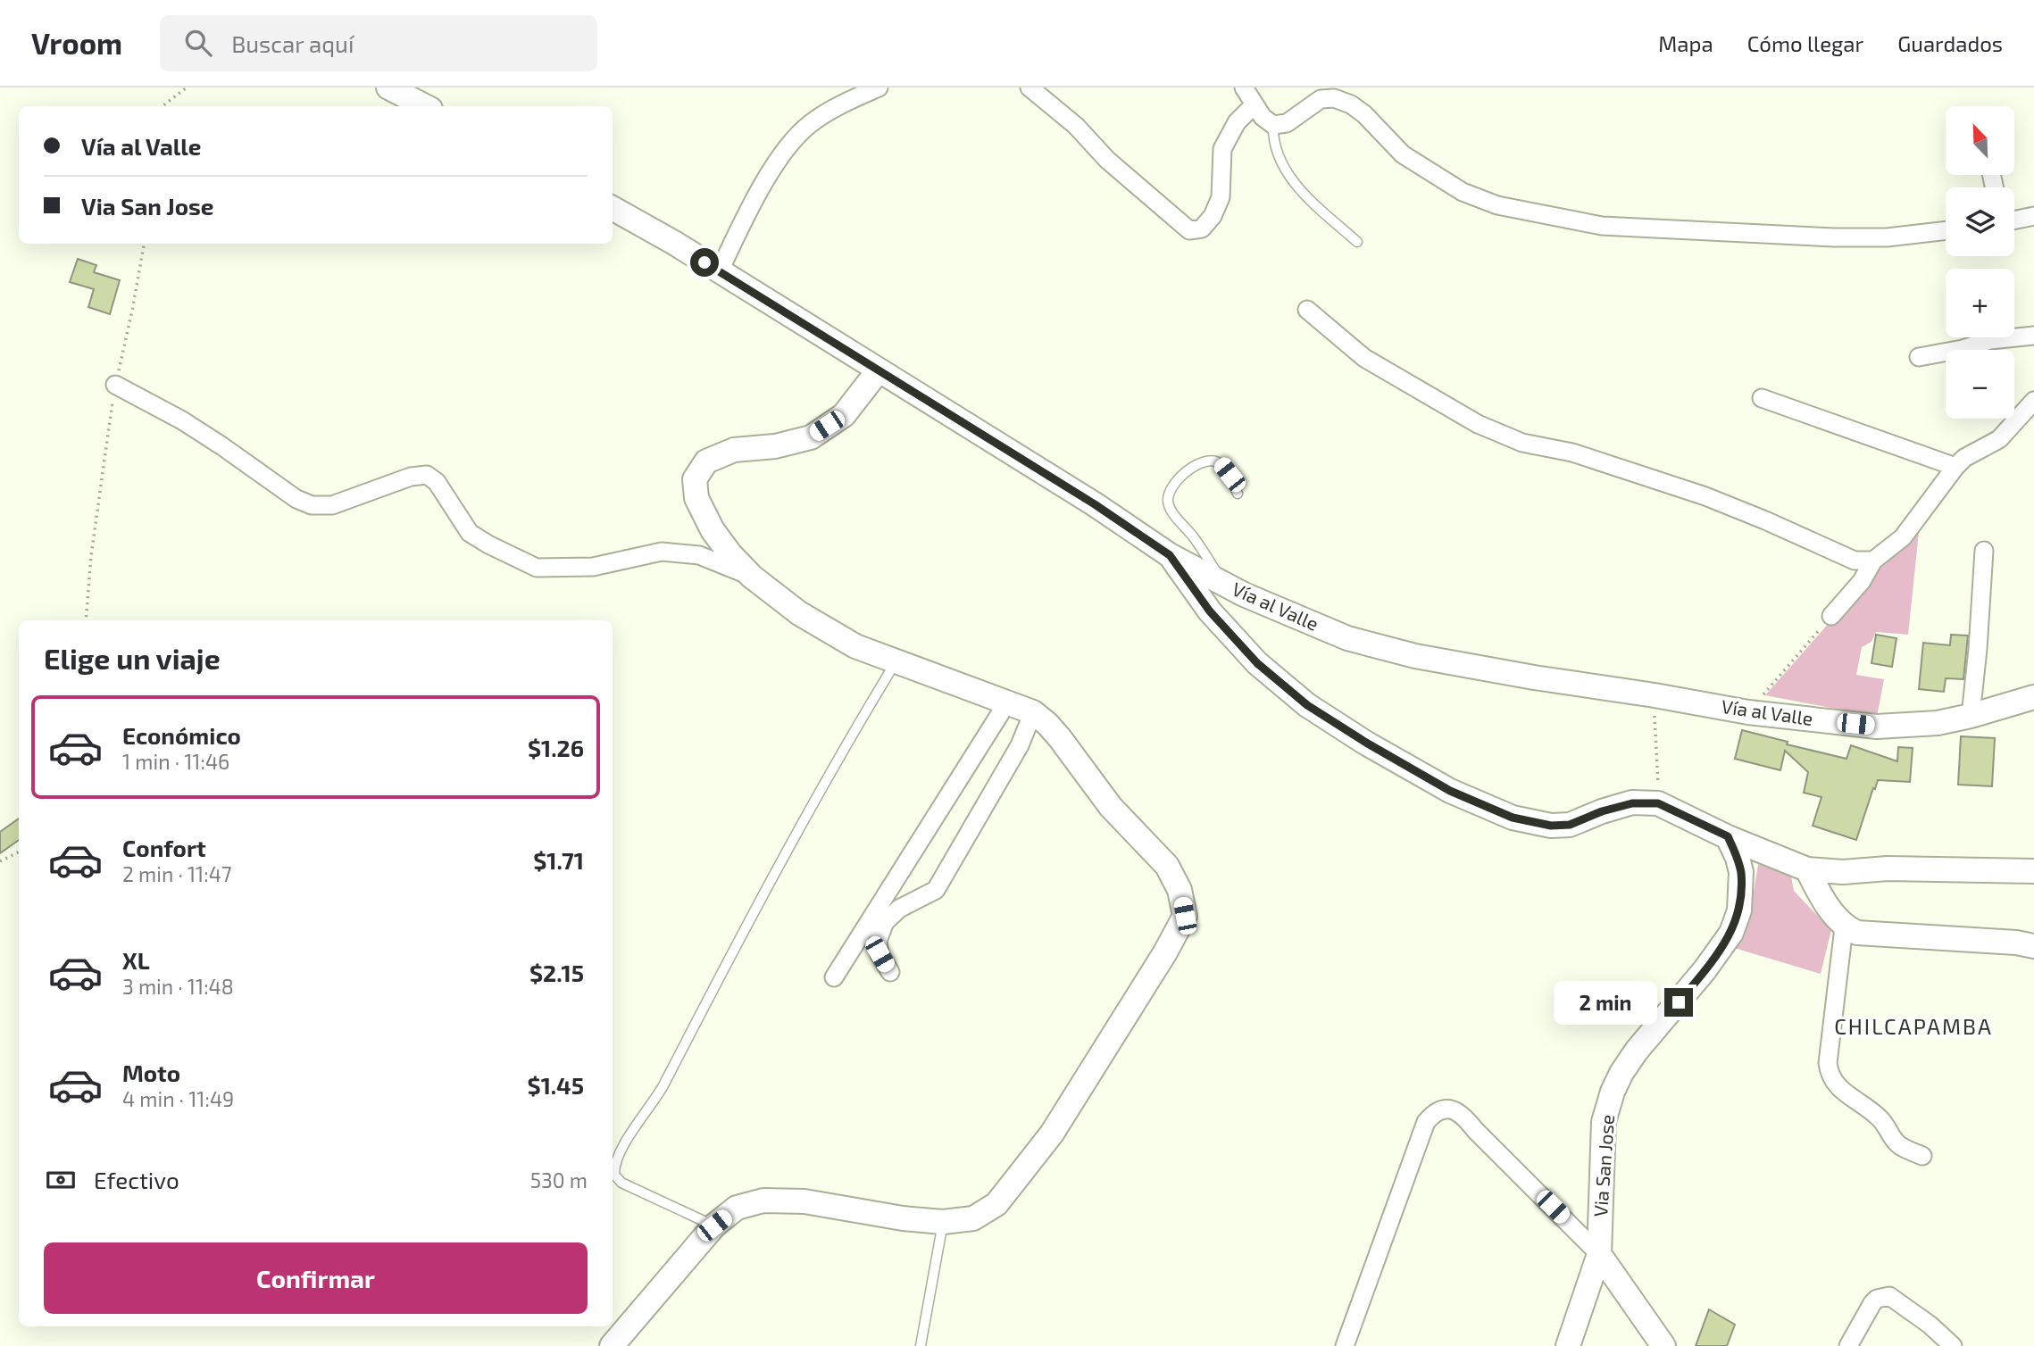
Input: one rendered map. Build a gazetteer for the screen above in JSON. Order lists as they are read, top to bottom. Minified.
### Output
{"streets":{"street":["Vía al Valle","Via San Jose"]},"districts":["CHILCAPAMBA"],"north":"top left","page":{"header":"Vroom","search":"Buscar aquí","nav":["Mapa","Cómo llegar","Guardados"],"map_buttons":["+","−"],"banner":["Vía al Valle","Via San Jose"],"heading":"Elige un viaje","list":[{"name":"Económico","note":"1 min · 11:46","value":"$1.26"},{"name":"Confort","note":"2 min · 11:47","value":"$1.71"},{"name":"XL","note":"3 min · 11:48","value":"$2.15"},{"name":"Moto","note":"4 min · 11:49","value":"$1.45"}],"bubble":"2 min","pay":["Efectivo","530 m"],"buttons":"Confirmar"}}
